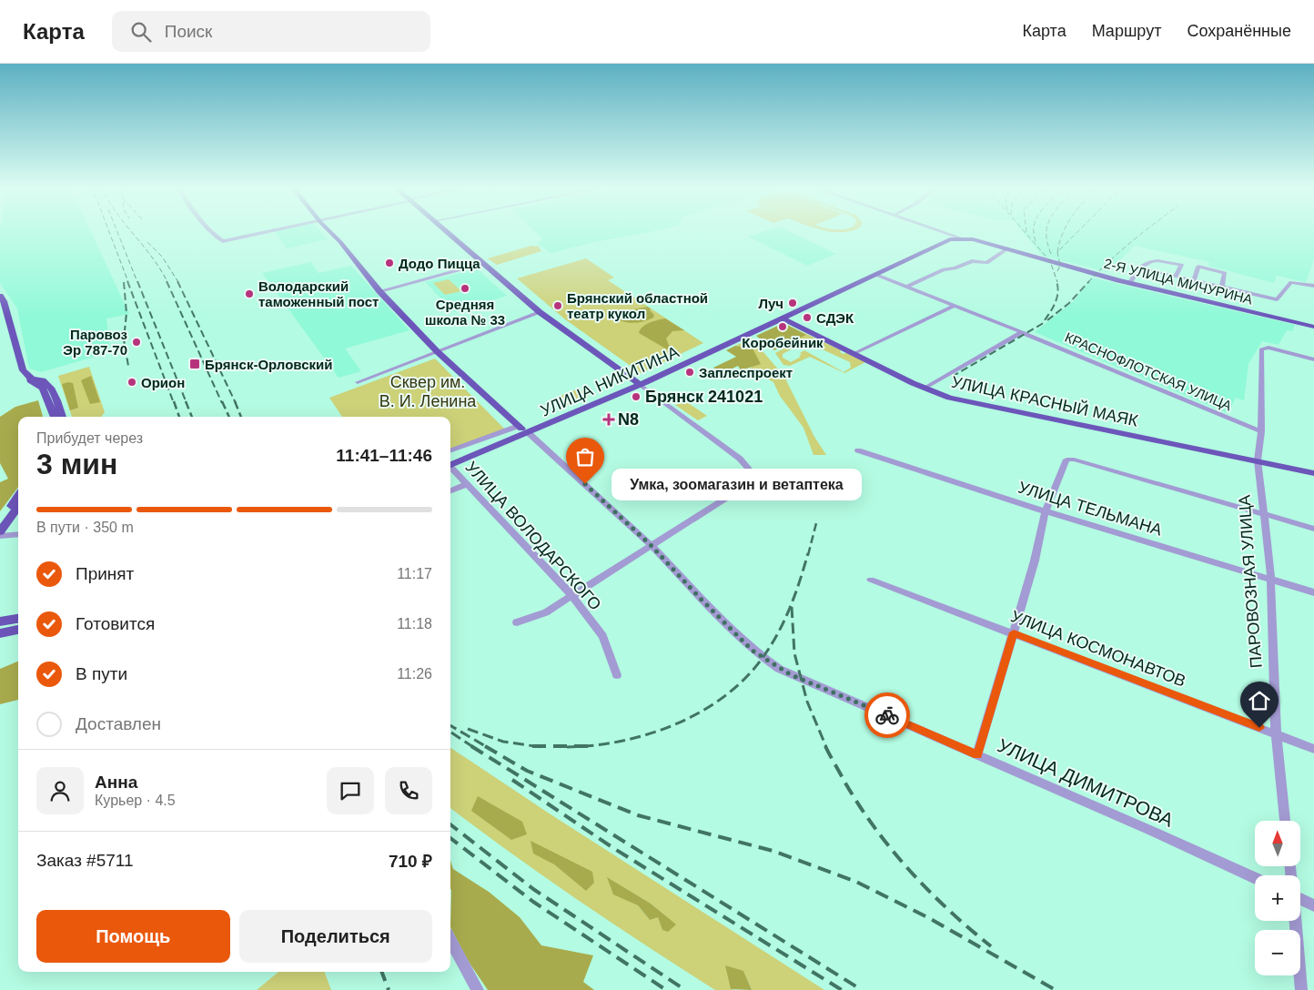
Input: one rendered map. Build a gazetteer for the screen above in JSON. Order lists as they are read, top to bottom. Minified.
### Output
{"streets":{"main road":["2-Я УЛИЦА МИЧУРИНА","УЛИЦА НИКИТИНА","УЛИЦА КРАСНЫЙ МАЯК","УЛИЦА ДИМИТРОВА"],"street":["КРАСНОФЛОТСКАЯ УЛИЦА","УЛИЦА ТЕЛЬМАНА","УЛИЦА ВОЛОДАРСКОГО","ПАРОВОЗНАЯ УЛИЦА","УЛИЦА КОСМОНАВТОВ"]},"crossings":[["2-Я УЛИЦА МИЧУРИНА","УЛИЦА НИКИТИНА"],["КРАСНОФЛОТСКАЯ УЛИЦА","УЛИЦА НИКИТИНА"],["КРАСНОФЛОТСКАЯ УЛИЦА","ПАРОВОЗНАЯ УЛИЦА"],["УЛИЦА НИКИТИНА","УЛИЦА КРАСНЫЙ МАЯК"],["УЛИЦА НИКИТИНА","УЛИЦА ДИМИТРОВА"],["УЛИЦА КРАСНЫЙ МАЯК","ПАРОВОЗНАЯ УЛИЦА"],["УЛИЦА ТЕЛЬМАНА","ПАРОВОЗНАЯ УЛИЦА"],["ПАРОВОЗНАЯ УЛИЦА","УЛИЦА КОСМОНАВТОВ"]],"parks":["Сквер им. В. И. Ленина"],"places":{"other":["Додо Пицца","Средняя школа № 33","Володарский таможенный пост","Луч","Брянский областной театр кукол","СДЭК","Коробейник","Паровоз Эр 787-70","Заплеспроект","Орион","Брянск 241021","Умка, зоомагазин и ветаптека"],"transit":["Брянск-Орловский"],"health":["N8"]},"north":"top","page":{"header":"Карта","search":"Поиск","nav":["Карта","Маршрут","Сохранённые"],"heading":["3 мин","Прибудет через","11:41–11:46"],"panel":["Анна","Курьер · 4.5","Заказ #5711","710 ₽"],"bubble":"Умка, зоомагазин и ветаптека","bar":"В пути · 350 m","list":[["Принят","11:17"],["Готовится","11:18"],["В пути","11:26"],"Доставлен"],"map_buttons":["+","−"],"buttons":["Помощь","Поделиться"]}}
